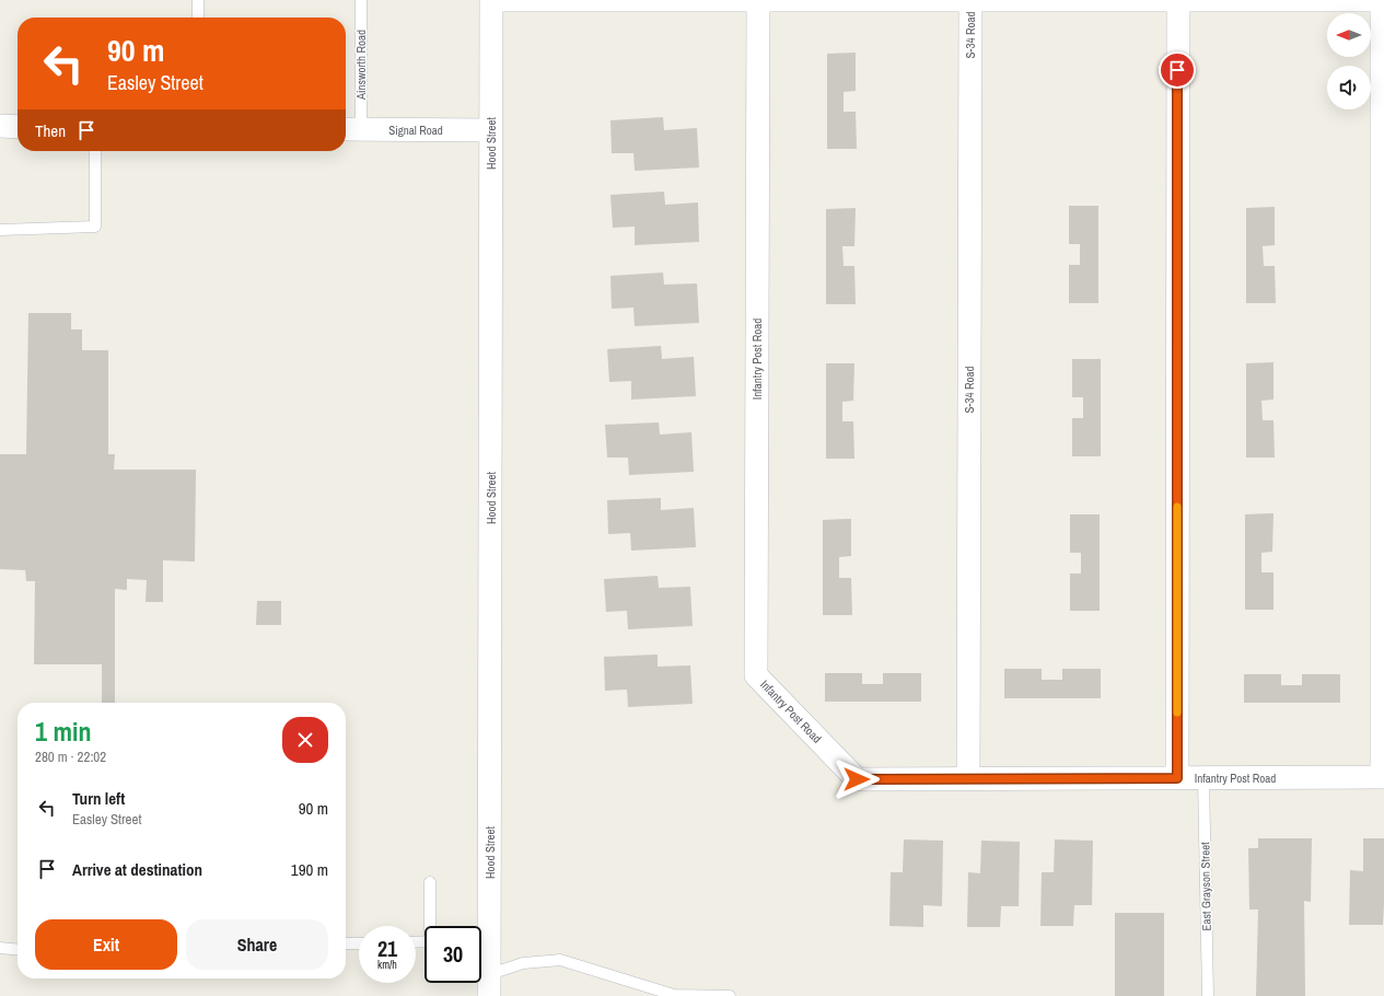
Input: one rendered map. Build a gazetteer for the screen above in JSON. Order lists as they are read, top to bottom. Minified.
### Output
{"streets":{"street":["S-34 Road","Signal Road","Hood Street","Infantry Post Road"],"lane":["Ainsworth Road","East Grayson Street"]},"crossings":[["S-34 Road","Infantry Post Road"],["Ainsworth Road","Signal Road"],["Signal Road","Hood Street"],["Infantry Post Road","East Grayson Street"]],"north":"left","page":{"turn":["90 m","Easley Street"],"then":"Then","heading":["1 min","280 m · 22:02"],"list":[{"name":"Turn left","note":"Easley Street","value":"90 m"},{"name":"Arrive at destination","value":"190 m"}],"buttons":["Exit","Share"],"speed":"21 km/h","limit":"30"}}
